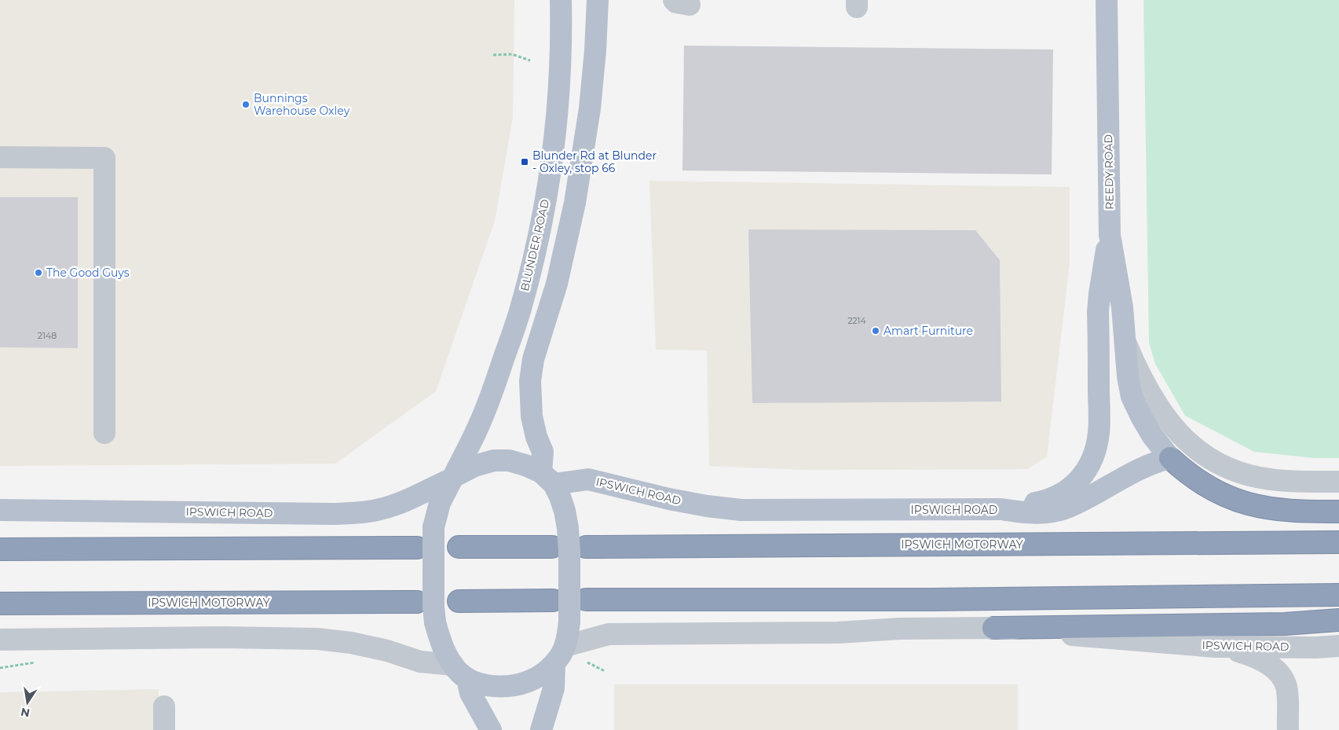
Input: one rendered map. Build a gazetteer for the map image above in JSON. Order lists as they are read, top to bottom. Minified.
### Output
{"streets":{"highway":["IPSWICH MOTORWAY"],"main road":["REEDY ROAD","BLUNDER ROAD","IPSWICH ROAD"]},"crossings":[["REEDY ROAD","IPSWICH ROAD"],["BLUNDER ROAD","IPSWICH ROAD"]],"places":{"other":["Bunnings Warehouse Oxley","The Good Guys","Amart Furniture"],"transit":["Blunder Rd at Blunder - Oxley, stop 66"]},"house_numbers":["2214","2148"],"north":"bottom"}
